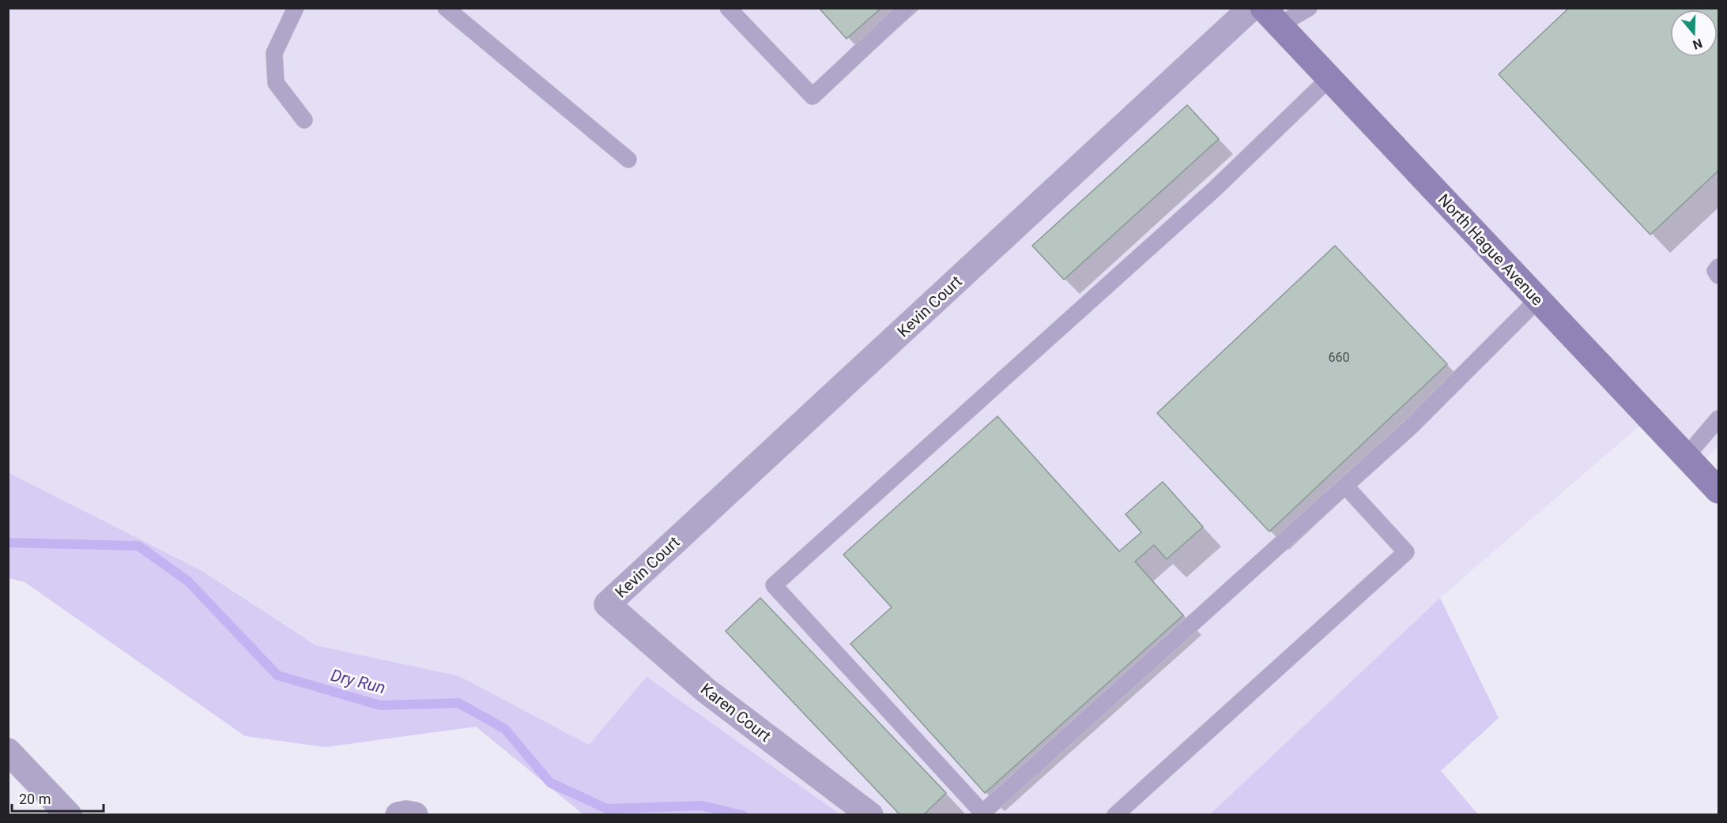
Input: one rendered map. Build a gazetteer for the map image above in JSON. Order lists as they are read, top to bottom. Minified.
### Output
{"streets":{"main road":["North Hague Avenue"],"street":["Kevin Court","Karen Court"]},"crossings":[["Kevin Court","Karen Court"]],"water":["Dry Run"],"house_numbers":["660"],"scale_bar":"20 m","north":"bottom"}
